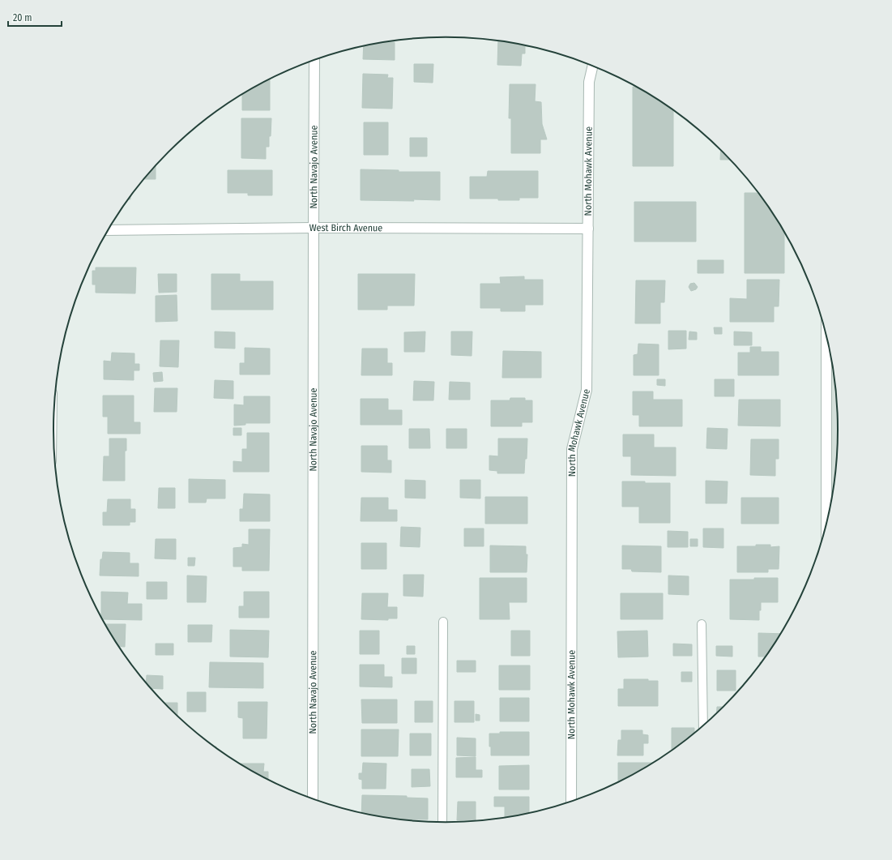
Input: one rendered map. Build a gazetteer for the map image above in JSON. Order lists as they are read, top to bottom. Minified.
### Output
{"streets":{"street":["North Navajo Avenue","North Mohawk Avenue","West Birch Avenue"]},"crossings":[["North Navajo Avenue","West Birch Avenue"],["North Mohawk Avenue","West Birch Avenue"]],"scale_bar":"20 m"}
